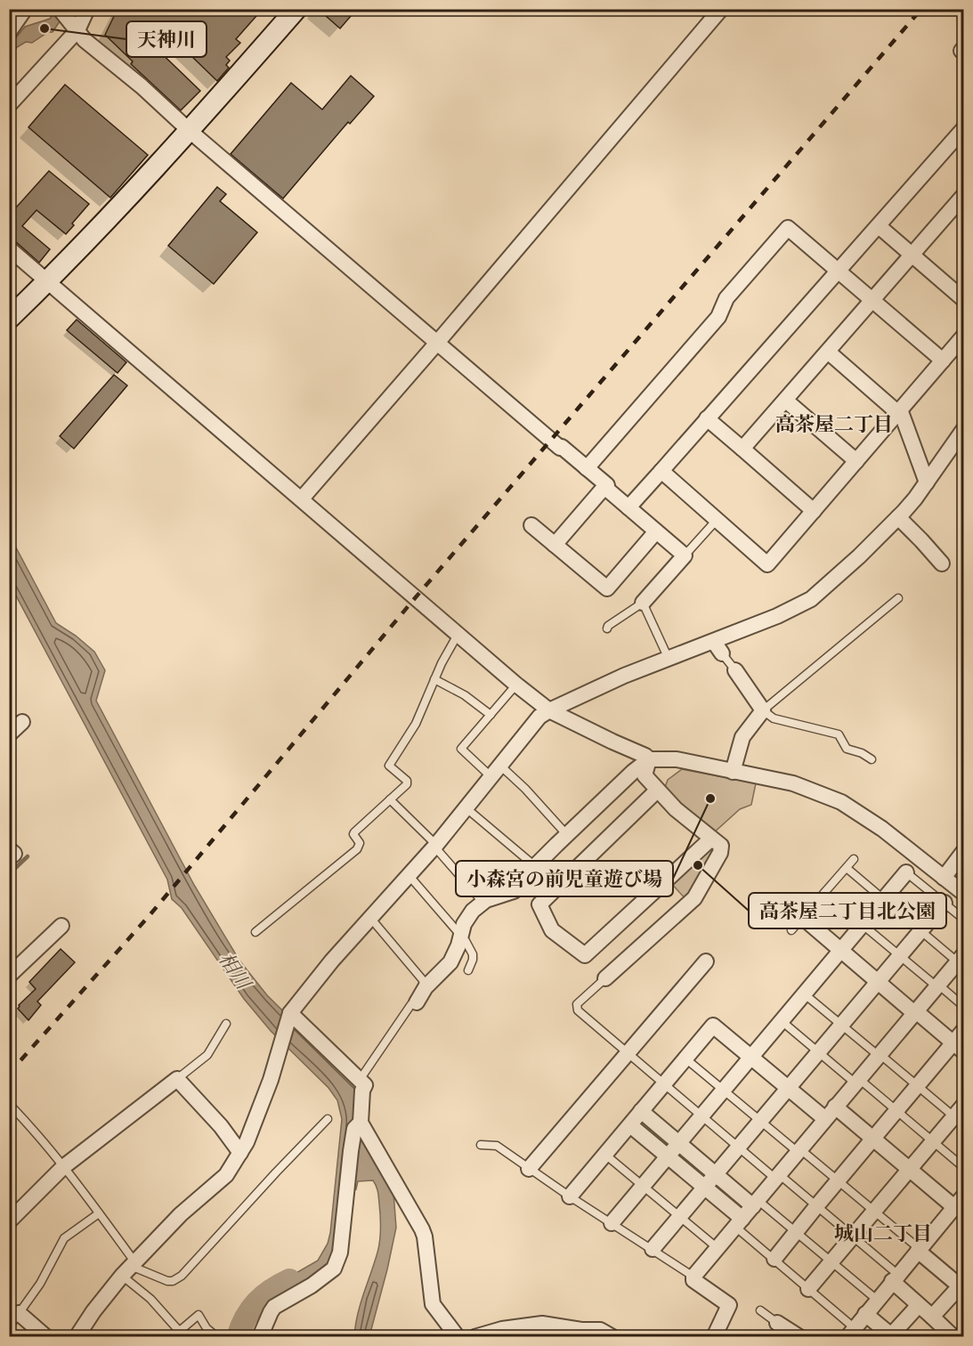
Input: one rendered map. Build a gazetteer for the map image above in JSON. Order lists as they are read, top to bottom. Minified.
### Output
{"districts":["高茶屋二丁目","城山二丁目"],"water":["相川"],"places":["天神川","小森宮の前児童遊び場","高茶屋二丁目北公園"]}
